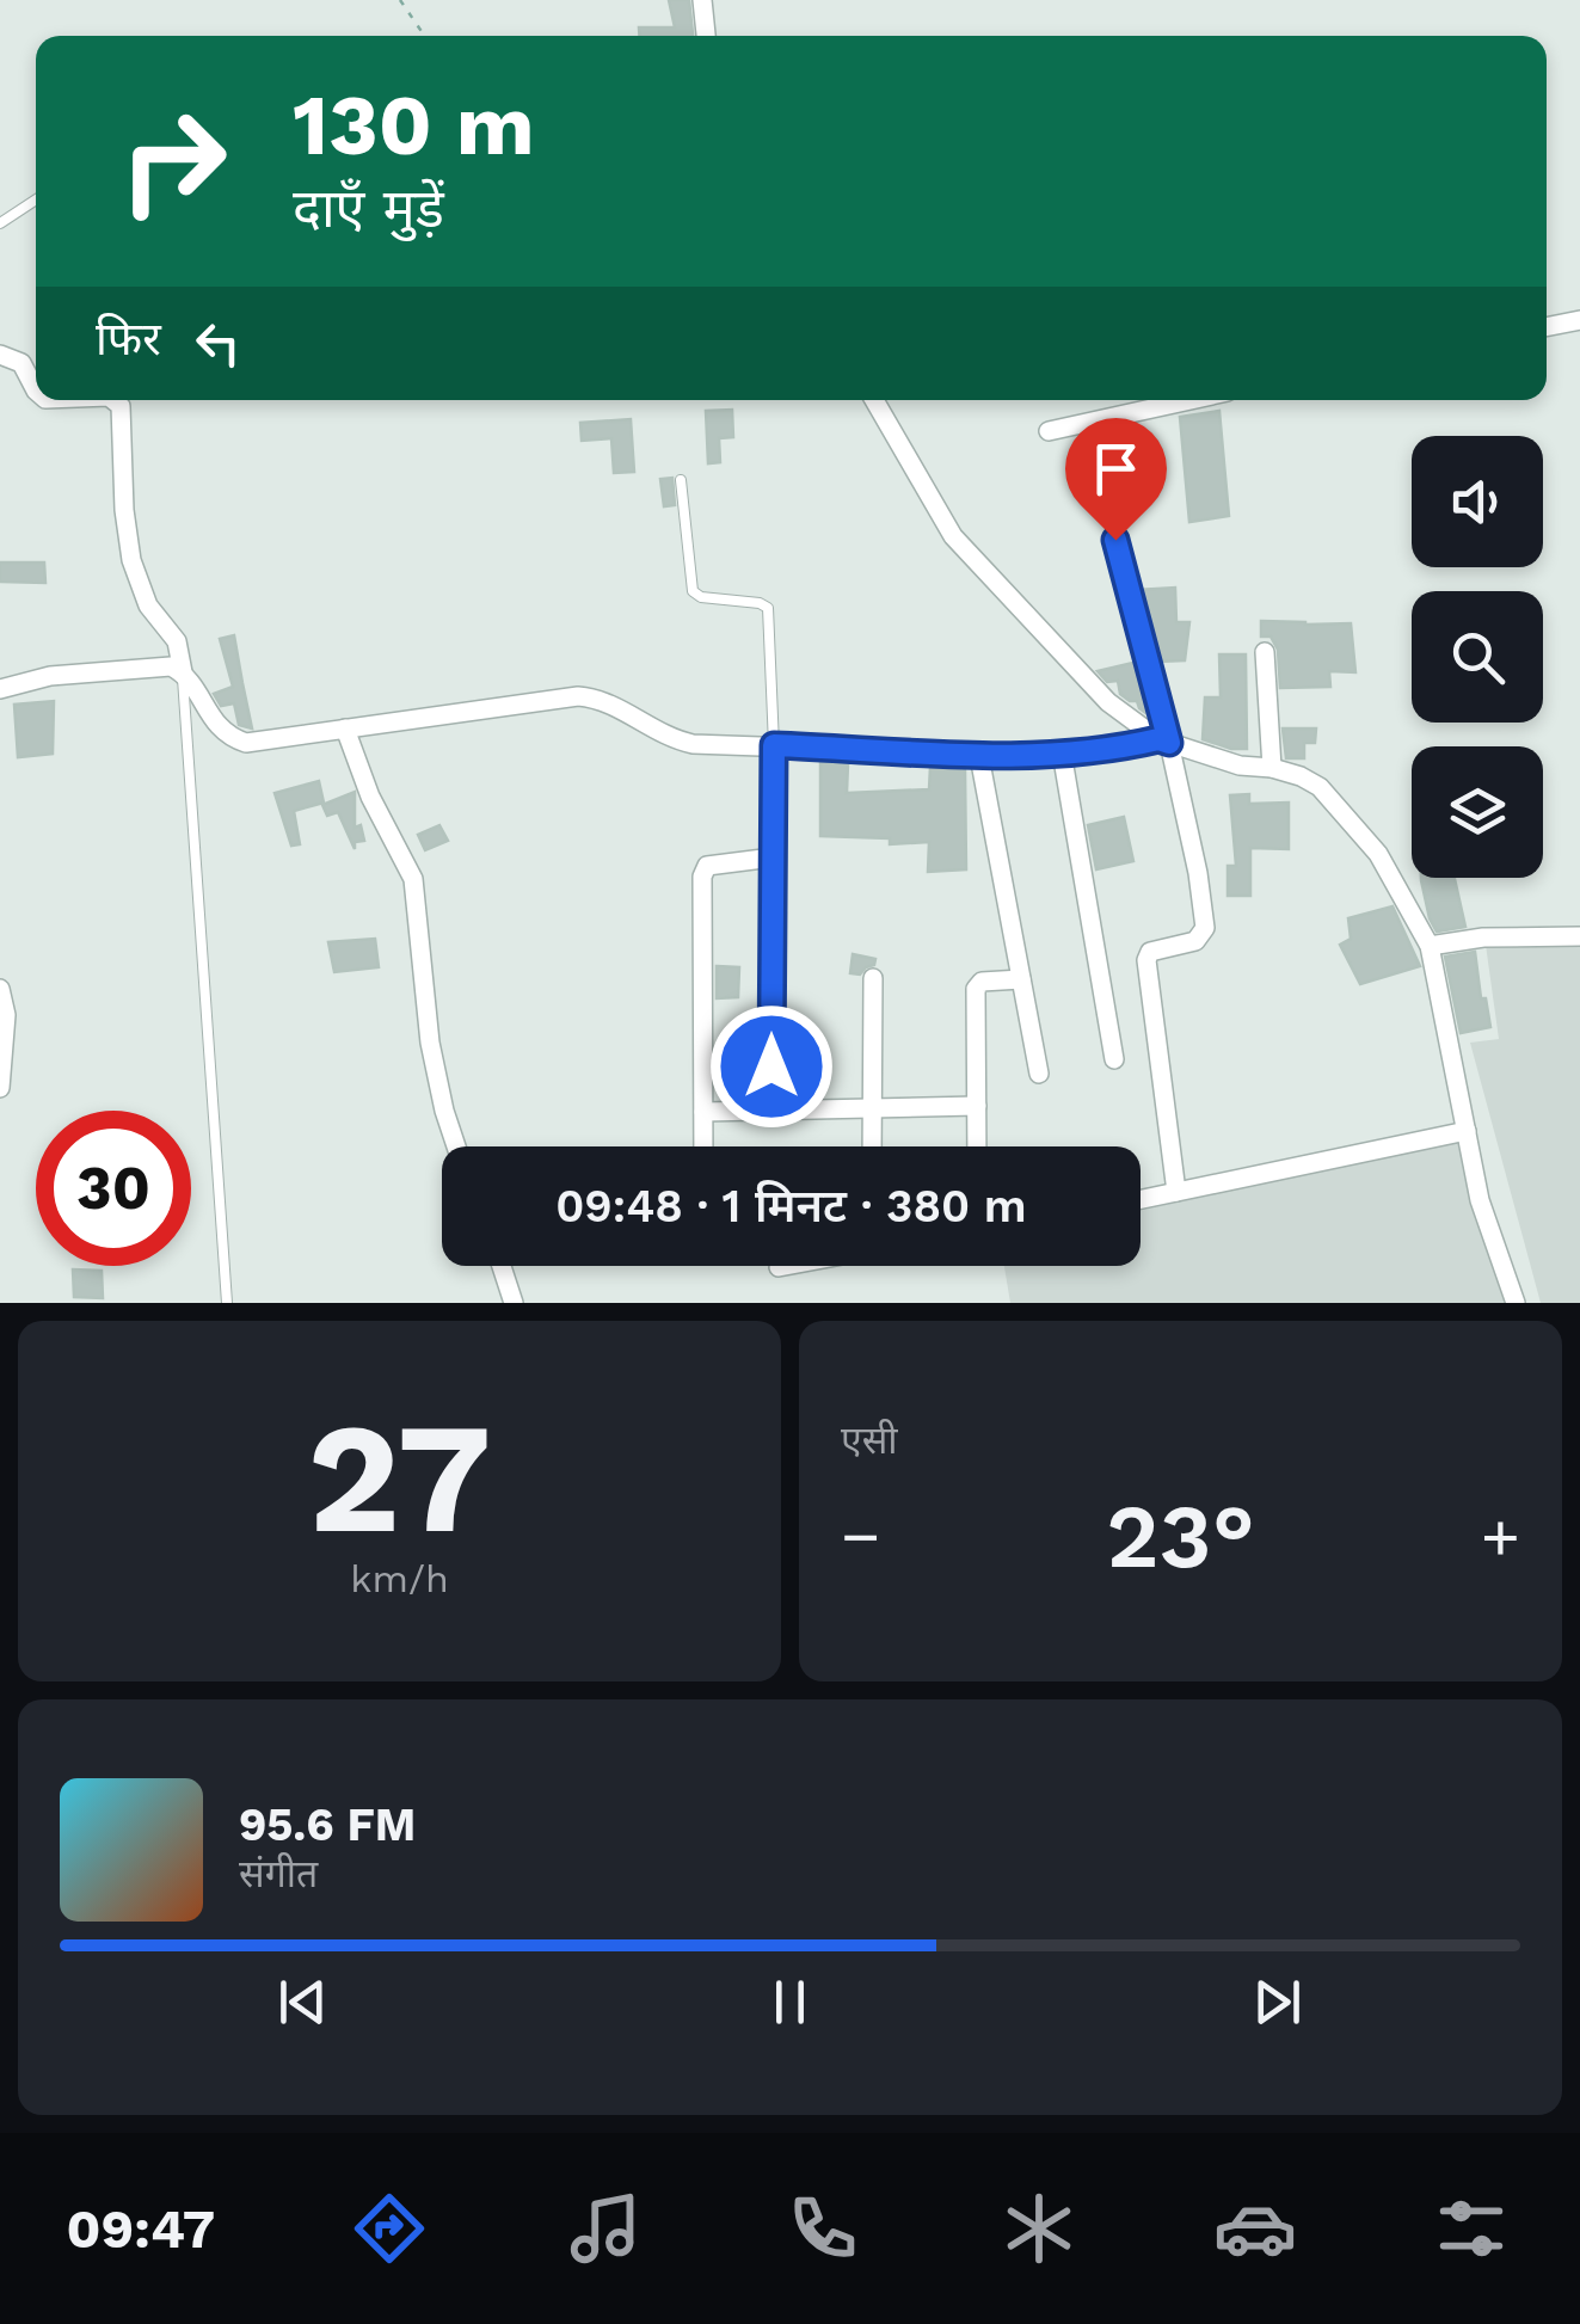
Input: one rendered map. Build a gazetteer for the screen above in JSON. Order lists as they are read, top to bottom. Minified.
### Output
{"page":{"turn":["130 m","दाएँ मुड़ें"],"then":"फिर","limit":"30","trip":"09:48 · 1 मिनट · 380 m","tile":[["27","km/h"],"एसी"],"heat":["−","23°","+"],"song":["95.6 FM","संगीत"],"tabs":"09:47"}}
